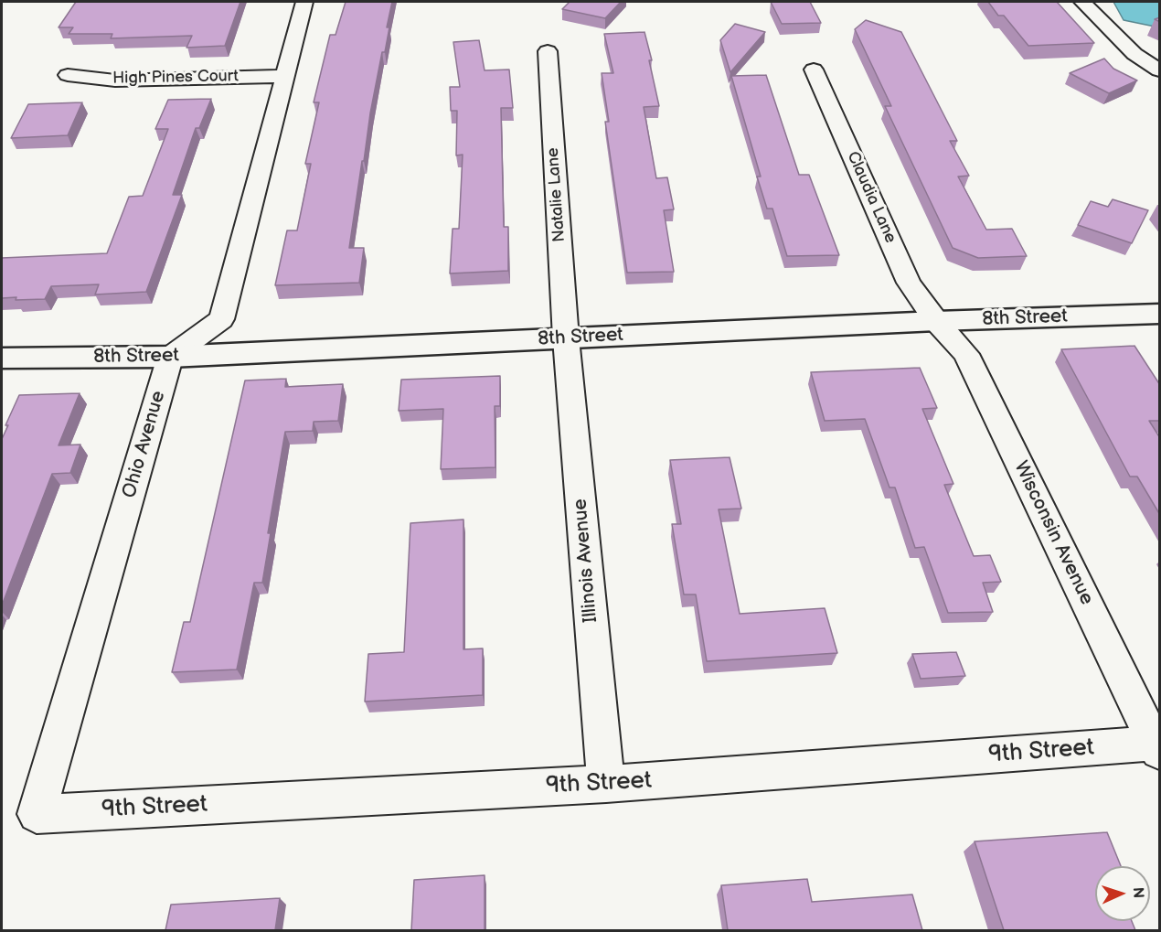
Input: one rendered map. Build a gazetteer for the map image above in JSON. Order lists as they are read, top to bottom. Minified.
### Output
{"streets":{"street":["High Pines Court","Natalie Lane","Claudia Lane","8th Street","Ohio Avenue","Wisconsin Avenue","Illinois Avenue","9th Street"]},"crossings":[["Natalie Lane","8th Street"],["Natalie Lane","Illinois Avenue"],["Claudia Lane","8th Street"],["Claudia Lane","Wisconsin Avenue"],["8th Street","Ohio Avenue"],["8th Street","Wisconsin Avenue"],["8th Street","Illinois Avenue"],["Ohio Avenue","9th Street"],["Wisconsin Avenue","9th Street"],["Illinois Avenue","9th Street"]],"north":"right"}
